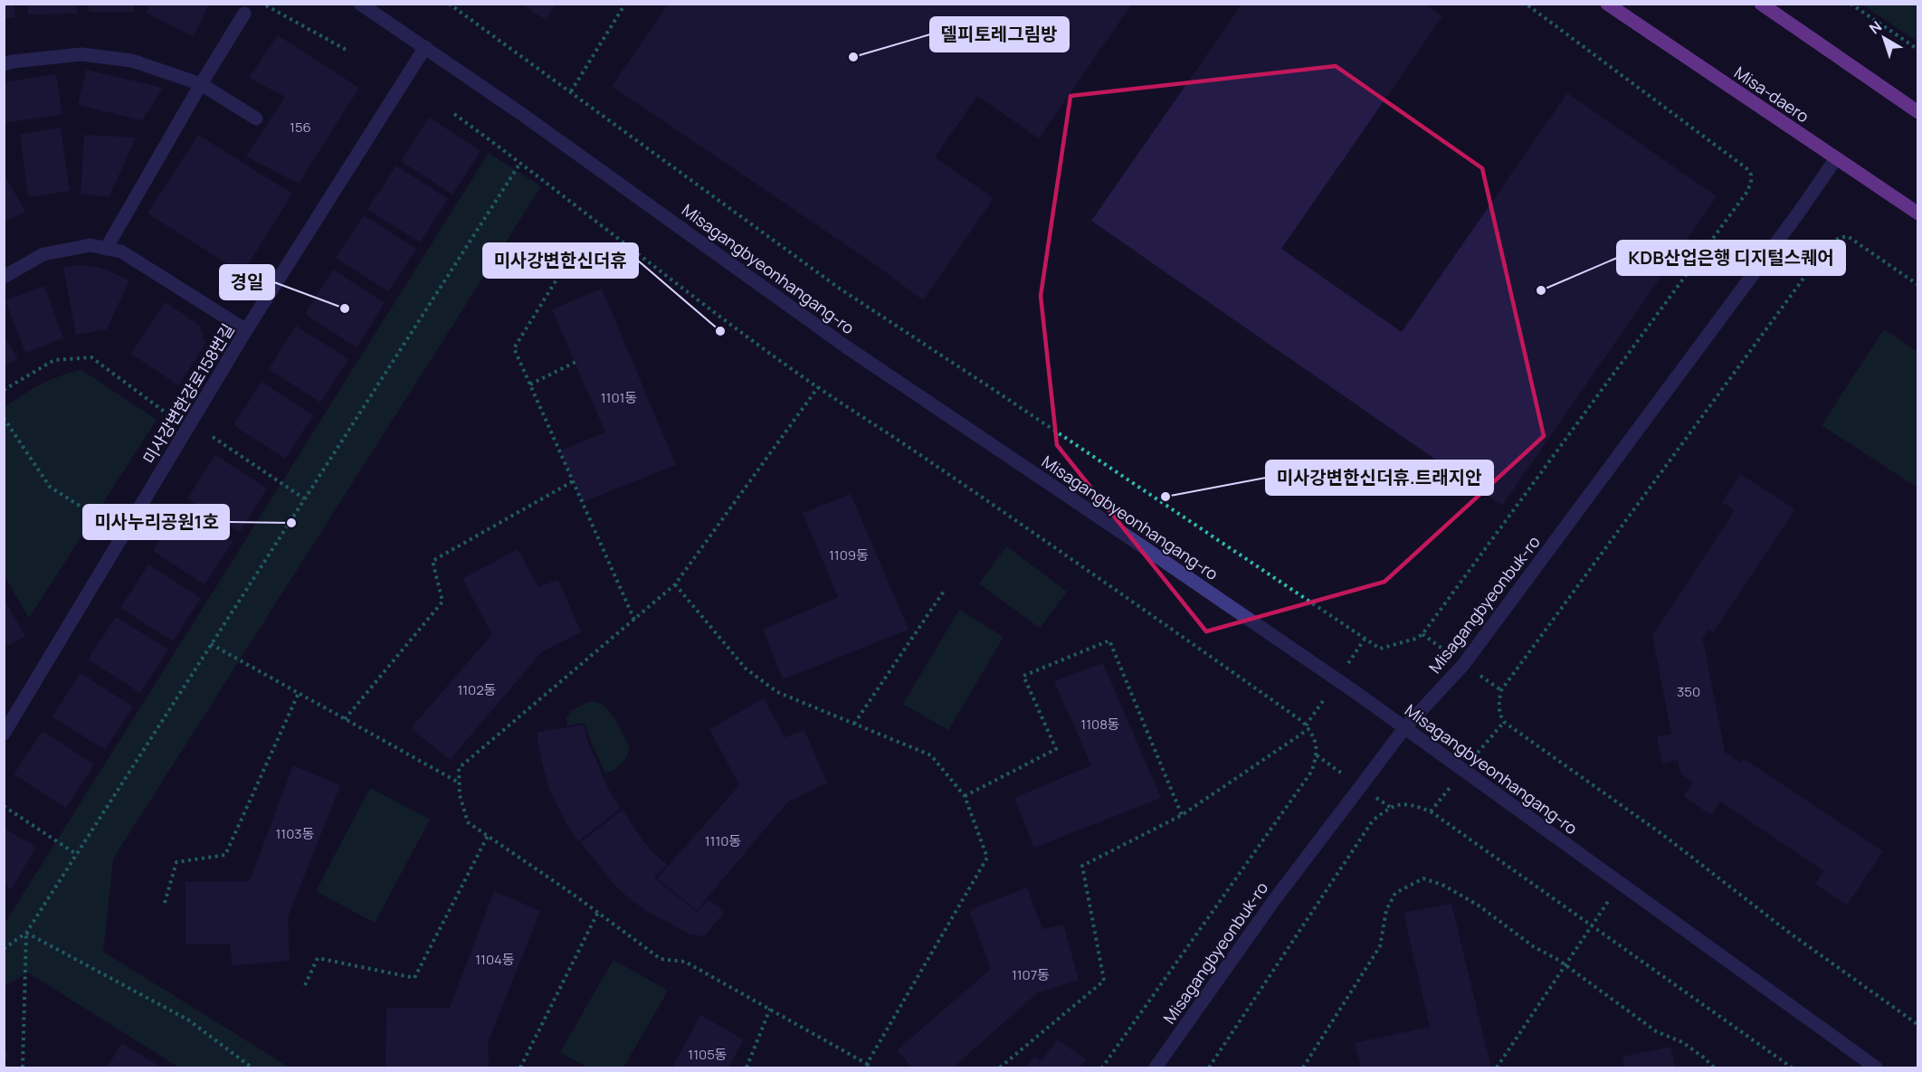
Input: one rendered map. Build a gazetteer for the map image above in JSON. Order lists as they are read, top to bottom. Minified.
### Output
{"streets":{"main road":["Misa-daero"],"street":["Misagangbyeonhangang-ro","미사강변한강로158번길","Misagangbyeonbuk-ro"]},"crossings":[["Misa-daero","Misagangbyeonbuk-ro"],["Misagangbyeonhangang-ro","미사강변한강로158번길"],["Misagangbyeonhangang-ro","Misagangbyeonbuk-ro"]],"places":["델피토레그림방","KDB산업은행 디지털스퀘어","경일","미사강변한신더휴","미사강변한신더휴.트래지안","미사누리공원1호"],"house_numbers":["156","1101동","1109동","1102동","350","1108동","1103동","1110동","1104동","1107동","1105동"],"north":"top left"}
